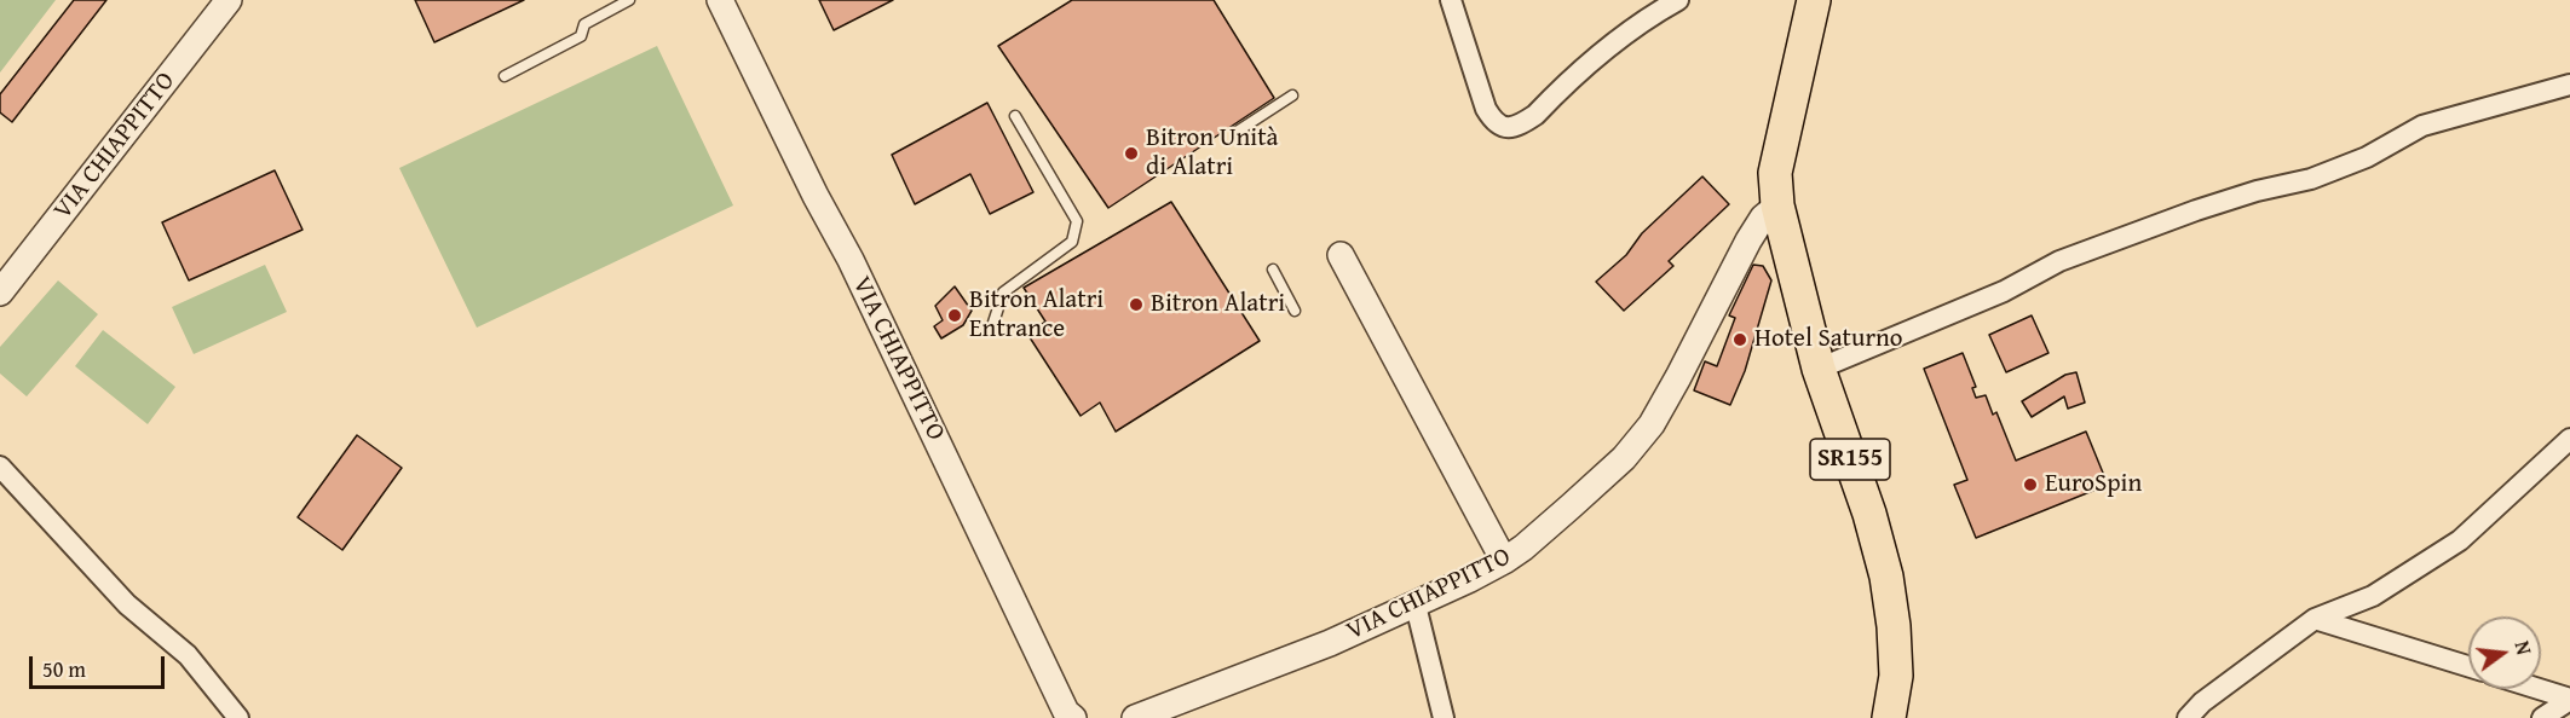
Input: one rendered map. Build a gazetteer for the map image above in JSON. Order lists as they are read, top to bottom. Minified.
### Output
{"streets":{"main road":["SR155"],"street":["VIA CHIAPPITTO"]},"crossings":[["VIA CHIAPPITTO","SR155"]],"places":["Bitron Unità di Alatri","Bitron Alatri","Bitron Alatri Entrance","Hotel Saturno","EuroSpin"],"scale_bar":"50 m","north":"right"}
